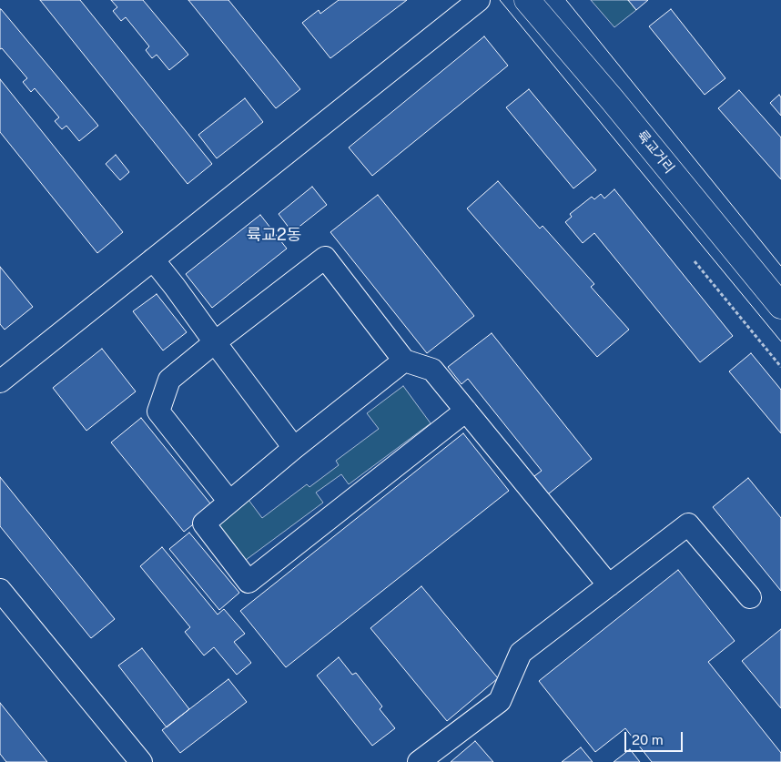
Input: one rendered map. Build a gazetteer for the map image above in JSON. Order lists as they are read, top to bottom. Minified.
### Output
{"streets":{"main road":["륙교거리"]},"districts":["륙교2동"],"scale_bar":"20 m"}
